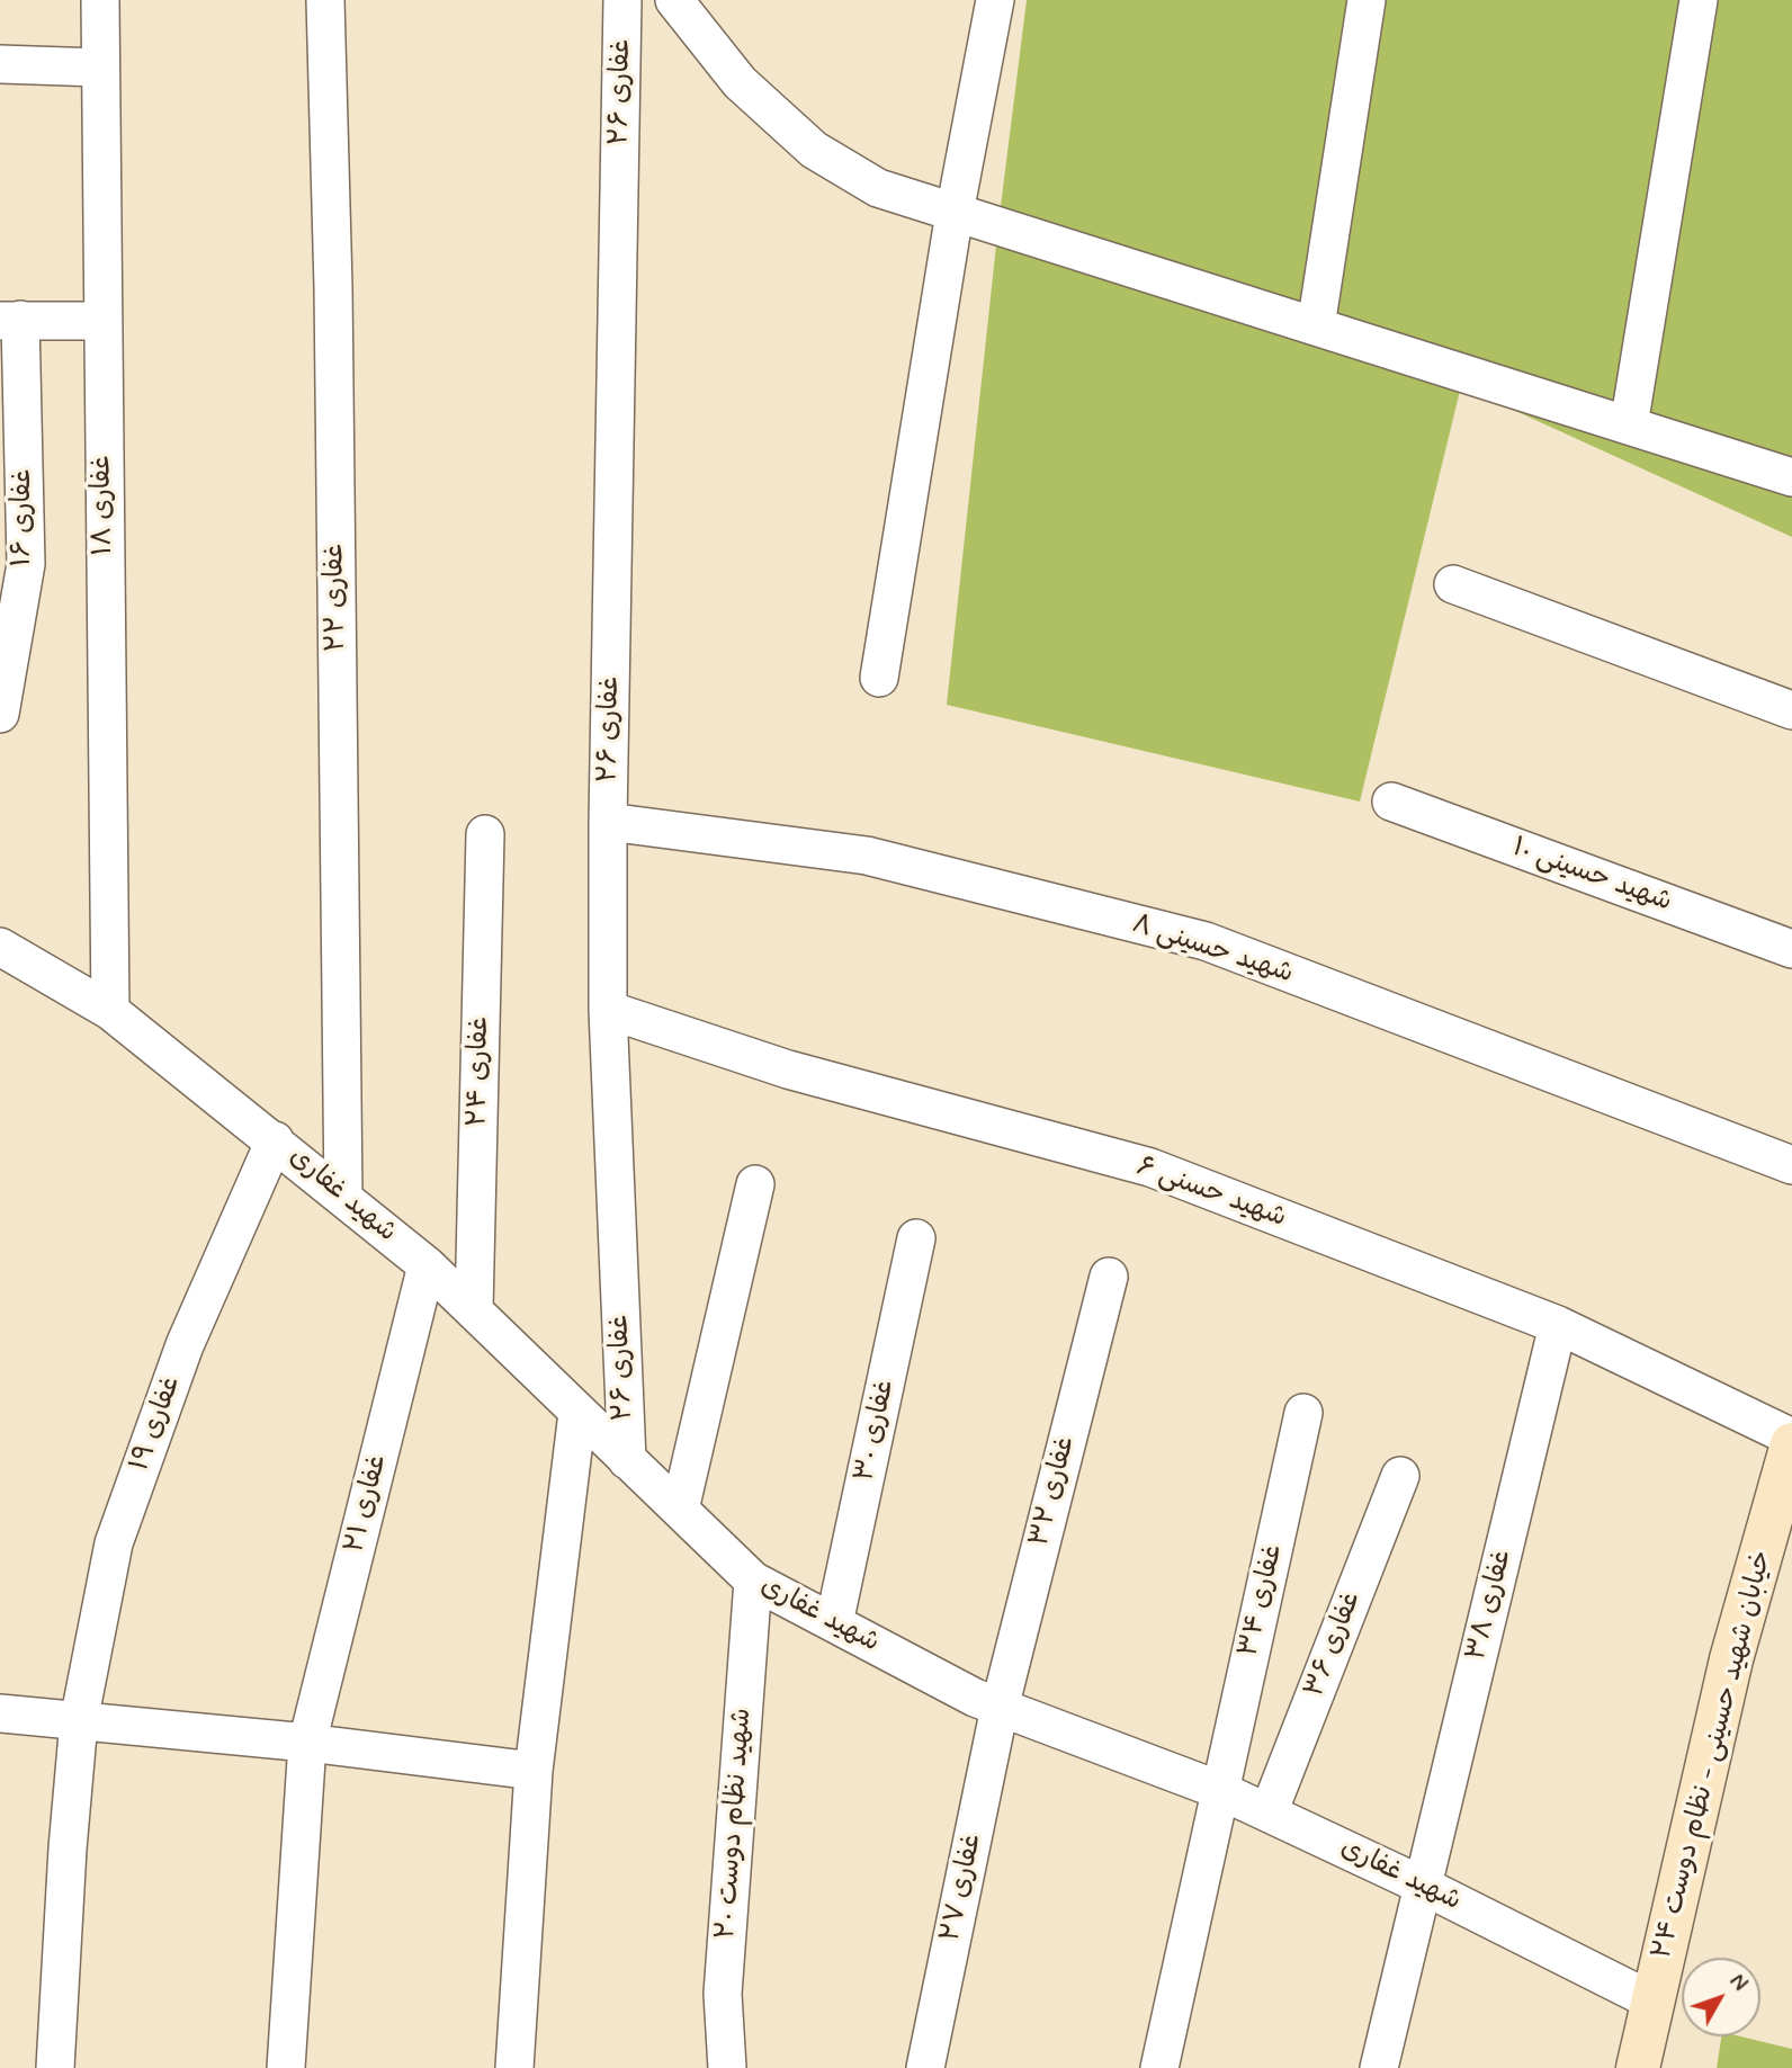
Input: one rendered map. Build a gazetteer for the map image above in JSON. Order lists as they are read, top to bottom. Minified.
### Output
{"streets":{"street":["غفاری ۲۶","غفاری ۱۸","غفاری ۱۶","غفاری ۲۲","شهید حسینی ۱۰","شهید حسینی ۸","غفاری ۲۴","شهید حسنی ۶","شهید غفاری","غفاری ۱۹","غفاری ۳۰","غفاری ۳۲","غفاری ۲۱","غفاری ۳۴","غفاری ۳۸","غفاری ۳۶","خیابان شهید حسینی - نظام دوست ۲۴","شهید نظام دوست ۲۰","غفاری ۲۷"]},"crossings":[["غفاری ۲۶","شهید حسینی ۸"],["غفاری ۲۶","شهید حسنی ۶"],["غفاری ۲۶","شهید غفاری"],["غفاری ۱۸","شهید غفاری"],["غفاری ۲۲","شهید غفاری"],["غفاری ۲۴","شهید غفاری"],["شهید حسنی ۶","غفاری ۳۸"],["شهید غفاری","غفاری ۱۹"],["شهید غفاری","غفاری ۳۰"],["شهید غفاری","غفاری ۳۲"],["شهید غفاری","غفاری ۲۱"],["شهید غفاری","غفاری ۳۴"],["شهید غفاری","غفاری ۳۸"],["شهید غفاری","غفاری ۳۶"],["شهید غفاری","خیابان شهید حسینی - نظام دوست ۲۴"],["شهید غفاری","شهید نظام دوست ۲۰"],["شهید غفاری","غفاری ۲۷"],["غفاری ۳۲","غفاری ۲۷"]],"north":"top right"}
